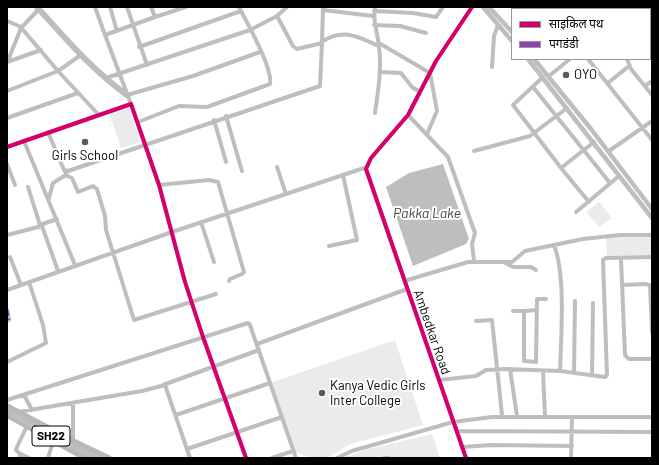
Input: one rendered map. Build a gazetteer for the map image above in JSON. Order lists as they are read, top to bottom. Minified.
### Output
{"streets":{"main road":["SH22"],"street":["Ambedkar Road"]},"water":["Pakka Lake"],"places":["OYO","Girls School","Kanya Vedic Girls Inter College"],"legend":["साइकिल पथ","पगडंडी"]}
